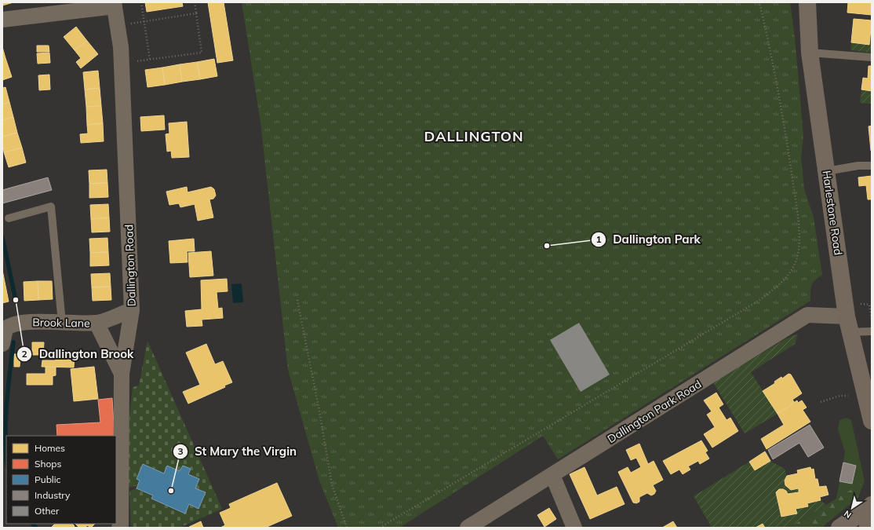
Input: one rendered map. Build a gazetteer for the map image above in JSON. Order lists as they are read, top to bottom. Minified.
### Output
{"streets":{"main road":["Harlestone Road"],"street":["Dallington Road","Brook Lane","Dallington Park Road"]},"crossings":[["Harlestone Road","Dallington Park Road"],["Dallington Road","Brook Lane"]],"districts":["DALLINGTON"],"places":["Dallington Park","Dallington Brook","St Mary the Virgin"],"legend":["Homes","Shops","Public","Industry","Other"],"north":"bottom left"}
